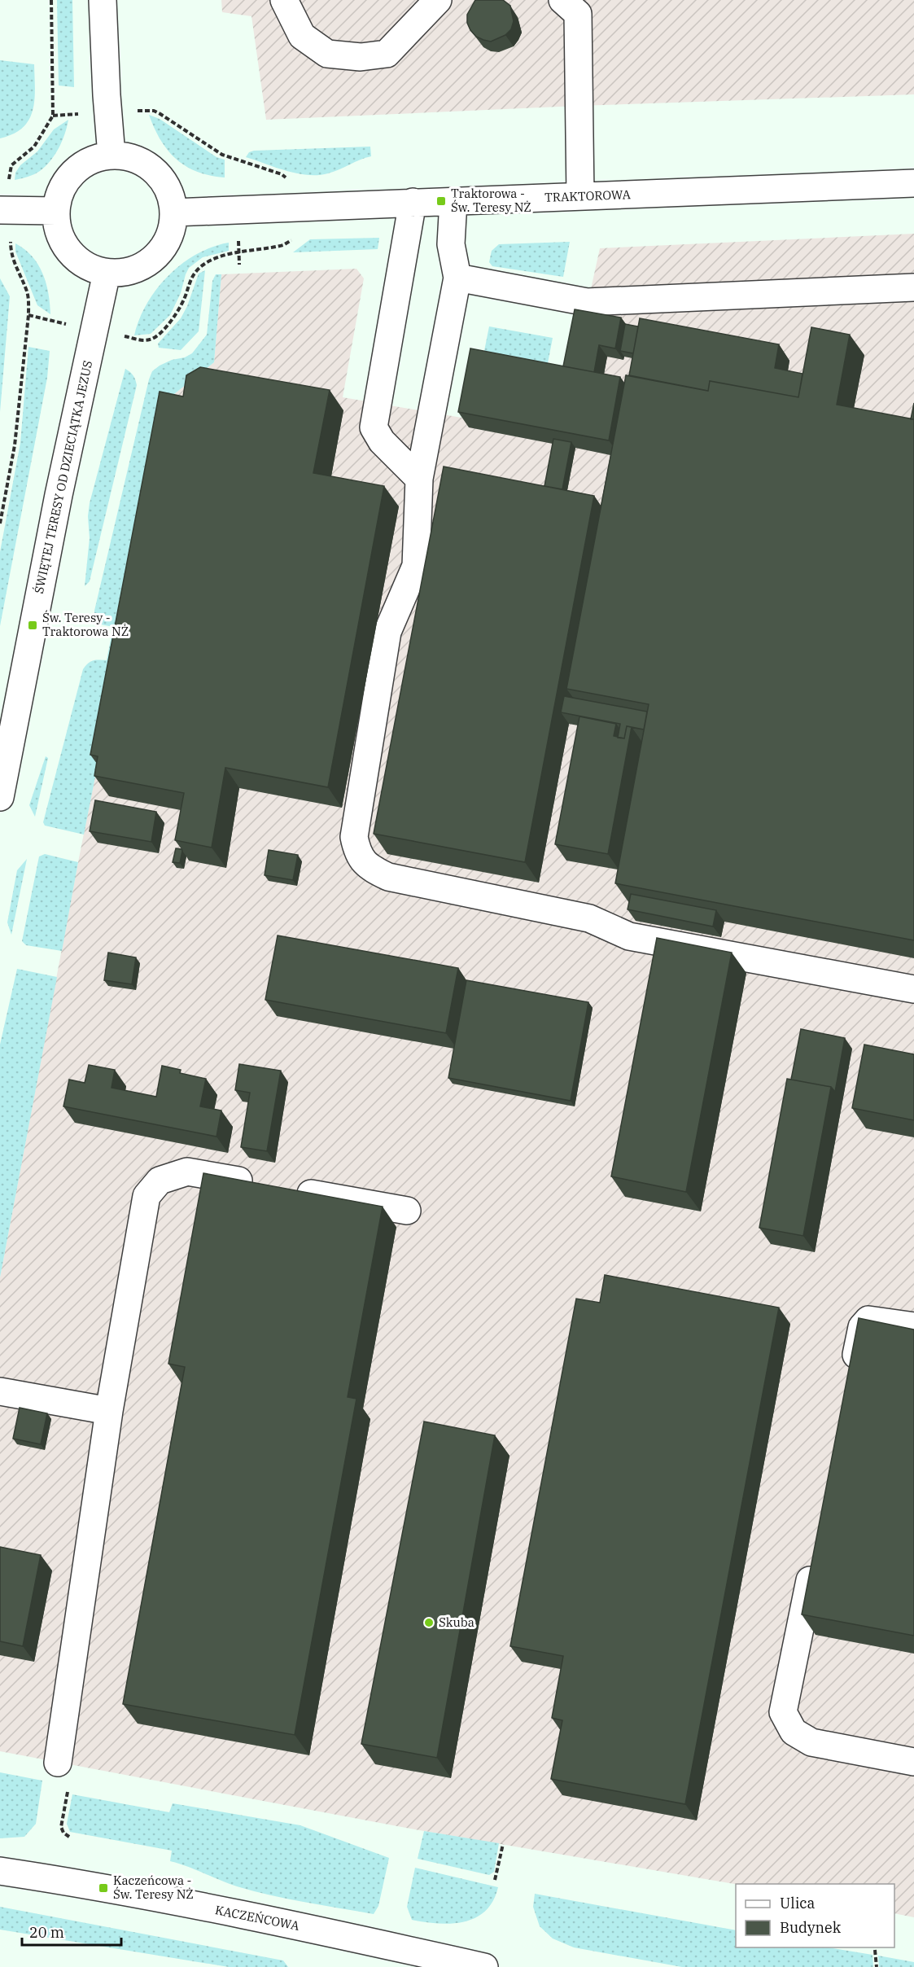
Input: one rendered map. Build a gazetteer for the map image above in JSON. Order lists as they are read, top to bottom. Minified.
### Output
{"streets":{"street":["TRAKTOROWA","ŚWIĘTEJ TERESY OD DZIECIĄTKA JEZUS","KACZEŃCOWA"]},"crossings":[["TRAKTOROWA","ŚWIĘTEJ TERESY OD DZIECIĄTKA JEZUS"]],"places":{"transit":["Traktorowa - Św. Teresy NŻ","Św. Teresy - Traktorowa NŻ","Kaczeńcowa - Św. Teresy NŻ"],"other":["Skuba"]},"legend":["Ulica","Budynek"],"scale_bar":"20 m"}
